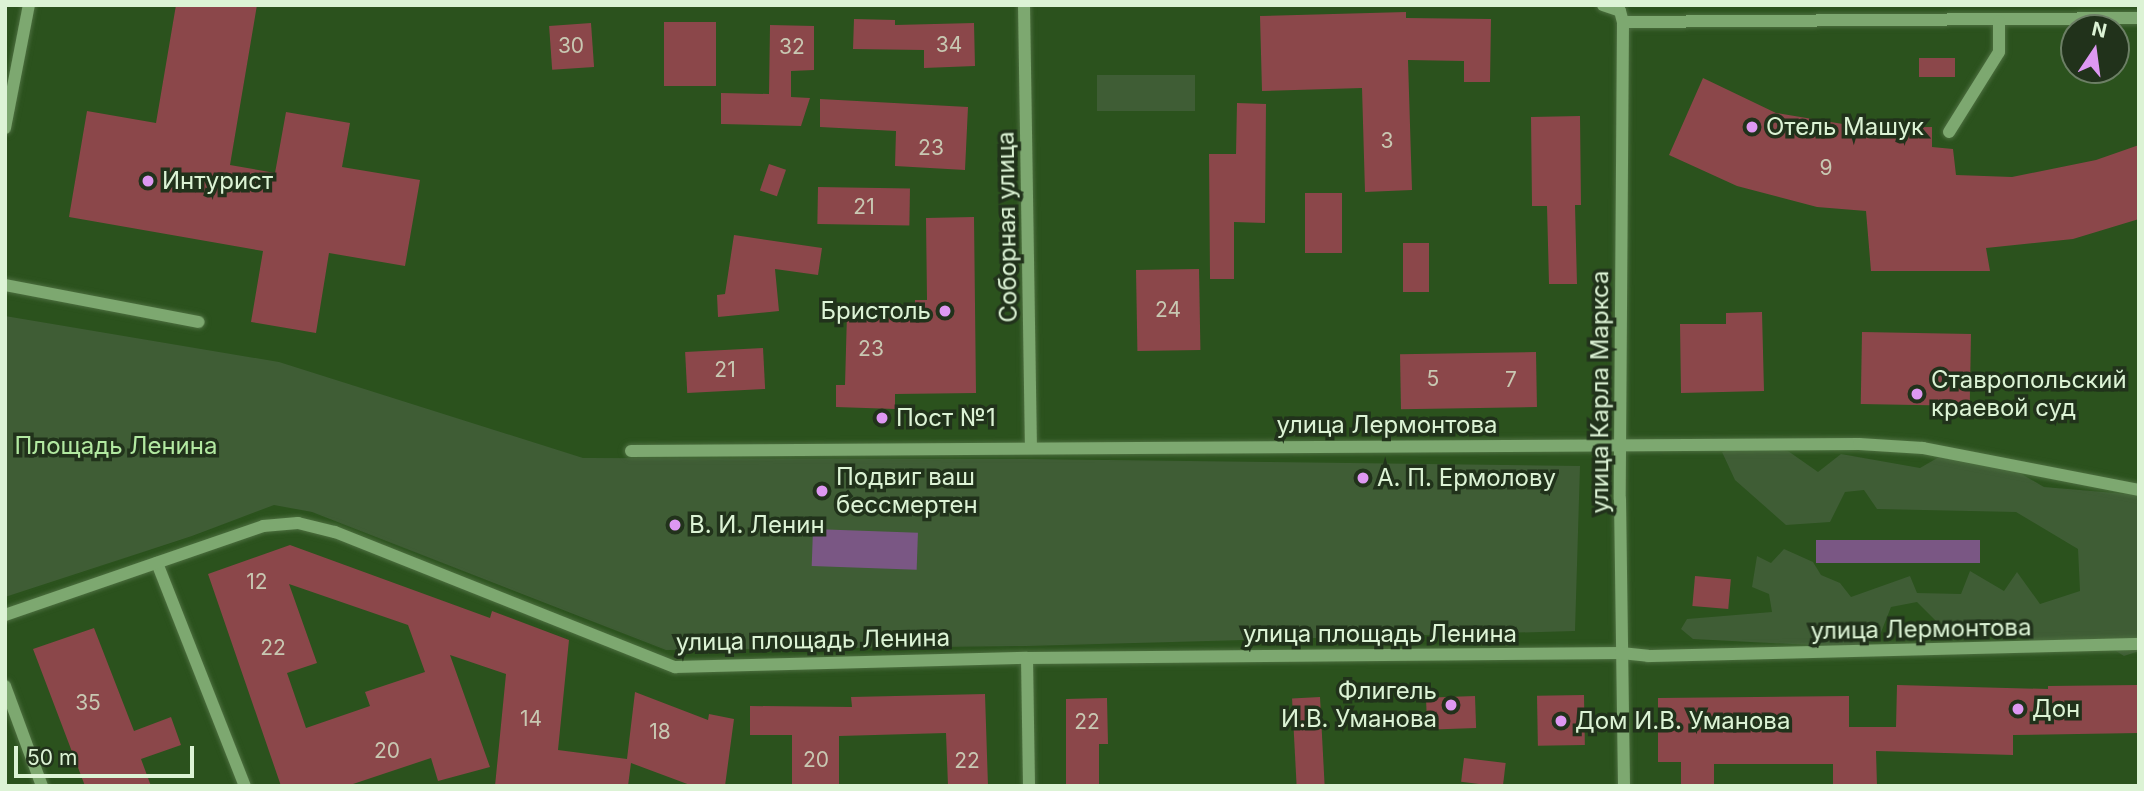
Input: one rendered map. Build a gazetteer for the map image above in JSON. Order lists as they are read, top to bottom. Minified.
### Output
{"streets":{"street":["Соборная улица","улица Карла Маркса","улица Лермонтова","улица площадь Ленина"]},"crossings":[["Соборная улица","улица Лермонтова"],["улица Карла Маркса","улица Лермонтова"],["улица Карла Маркса","улица площадь Ленина"],["улица Лермонтова","улица площадь Ленина"]],"parks":["Площадь Ленина"],"places":["Отель Машук","Интурист","Бристоль","Ставропольский краевой суд","Пост №1","А. П. Ермолову","Подвиг ваш бессмертен","В. И. Ленин","Флигель И.В. Уманова","Дон","Дом И.В. Уманова"],"house_numbers":["34","30","32","3","23","9","21","24","23","21","5","7","12","22","35","14","22","18","20","20","22"],"scale_bar":"50 m","north":"top"}
